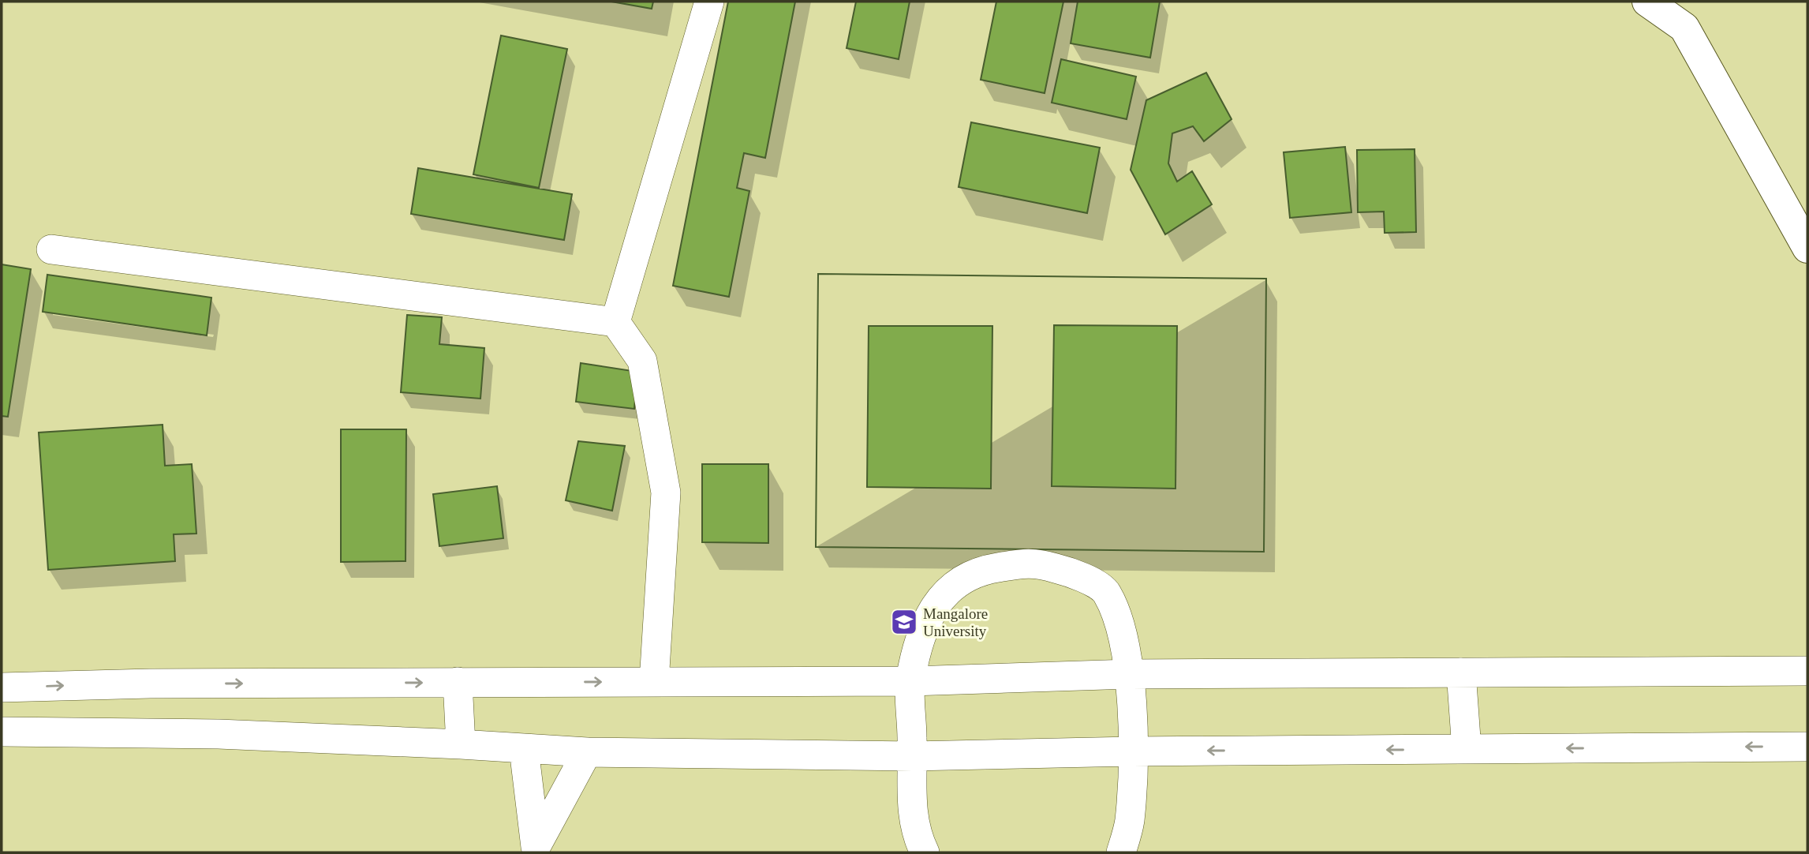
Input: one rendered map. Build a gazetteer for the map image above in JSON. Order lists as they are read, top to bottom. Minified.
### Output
{"places":{"school or university":["Mangalore University"]}}
